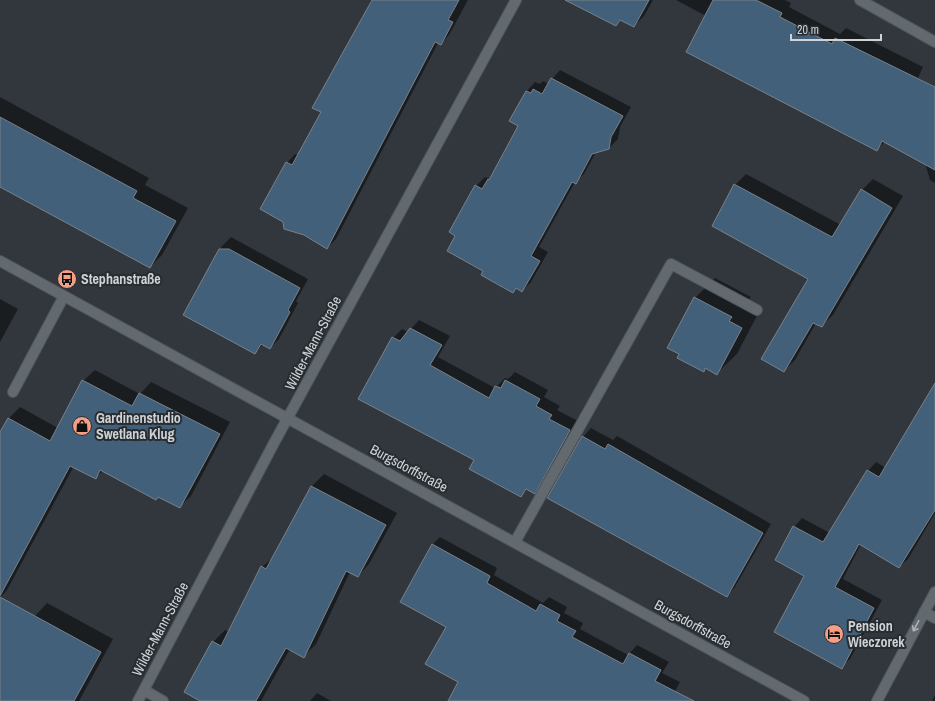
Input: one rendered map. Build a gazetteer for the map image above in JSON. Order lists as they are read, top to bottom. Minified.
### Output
{"streets":{"street":["Wilder-Mann-Straße","Burgsdorffstraße"]},"crossings":[["Wilder-Mann-Straße","Burgsdorffstraße"]],"places":{"bus stop":["Stephanstraße"],"shop":["Gardinenstudio Swetlana Klug"],"hotel":["Pension Wieczorek"]},"scale_bar":"20 m"}
